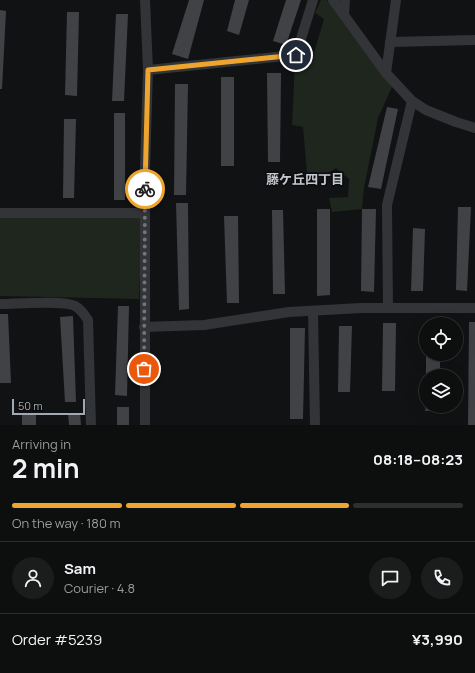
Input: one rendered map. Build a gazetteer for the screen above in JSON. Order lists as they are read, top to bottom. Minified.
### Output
{"districts":["藤ケ丘四丁目"],"scale_bar":"50 m","page":{"scale":"50 m","heading":["2 min","Arriving in","08:18–08:23"],"panel":["Sam","Courier · 4.8","Order #5239","¥3,990"],"bar":"On the way · 180 m"}}
